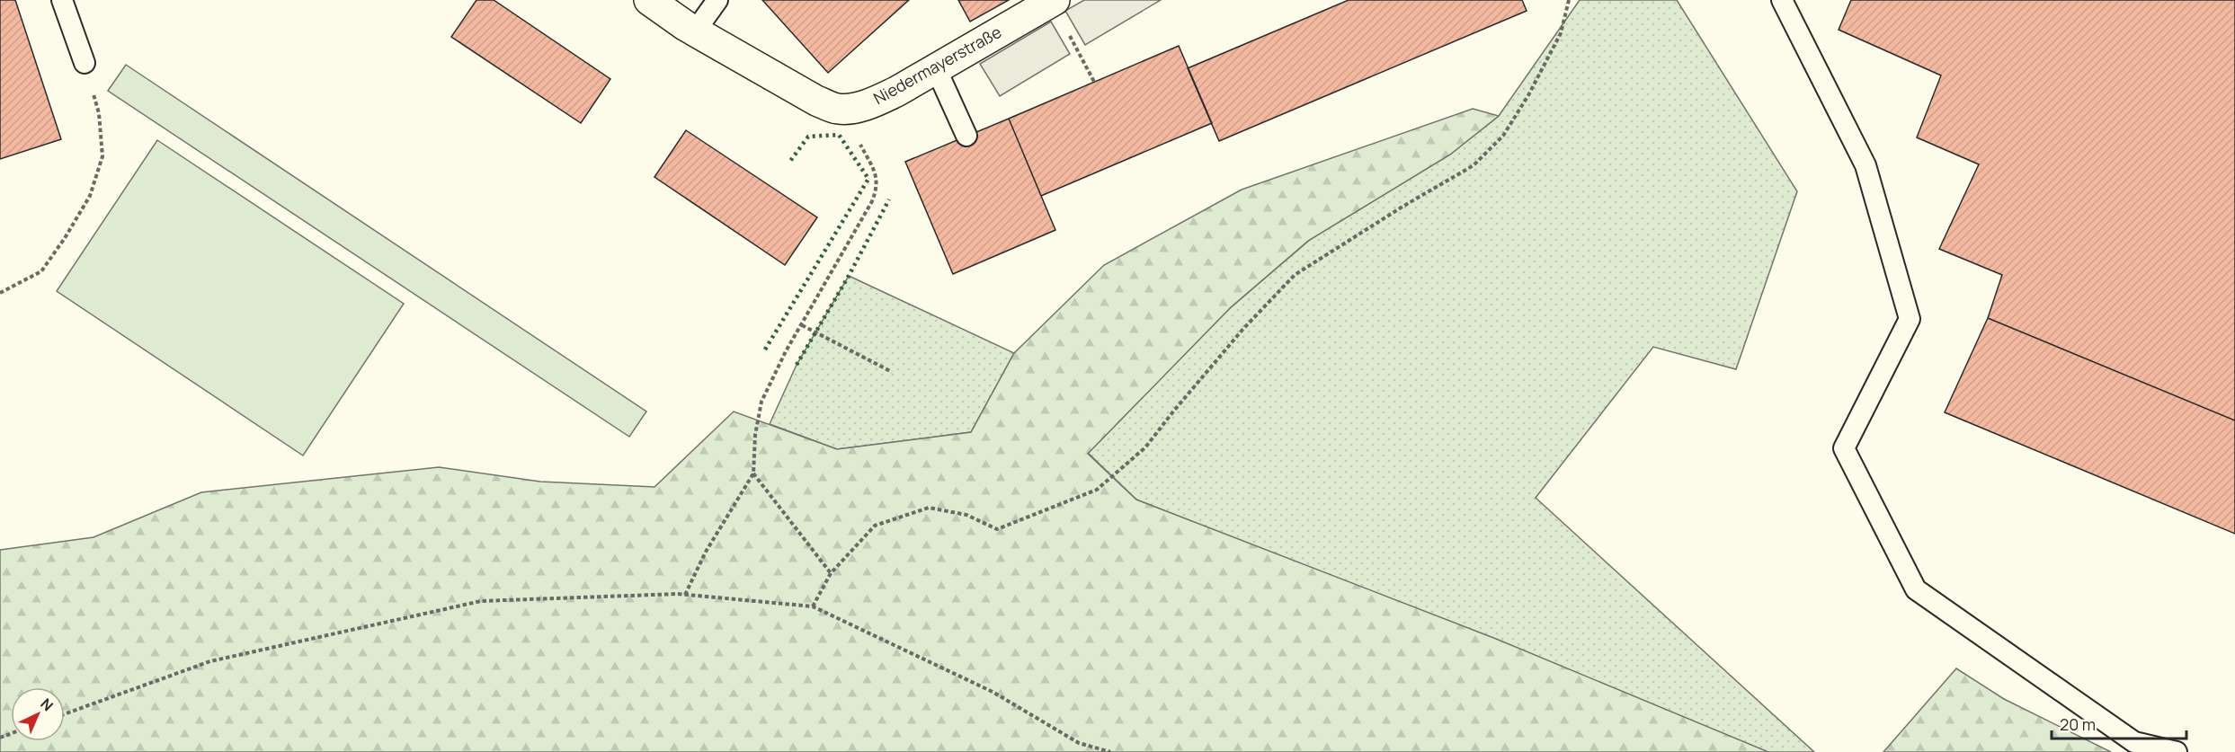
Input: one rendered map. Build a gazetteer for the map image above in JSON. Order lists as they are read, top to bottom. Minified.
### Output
{"streets":{"street":["Niedermayerstraße"]},"scale_bar":"20 m","north":"top right"}
